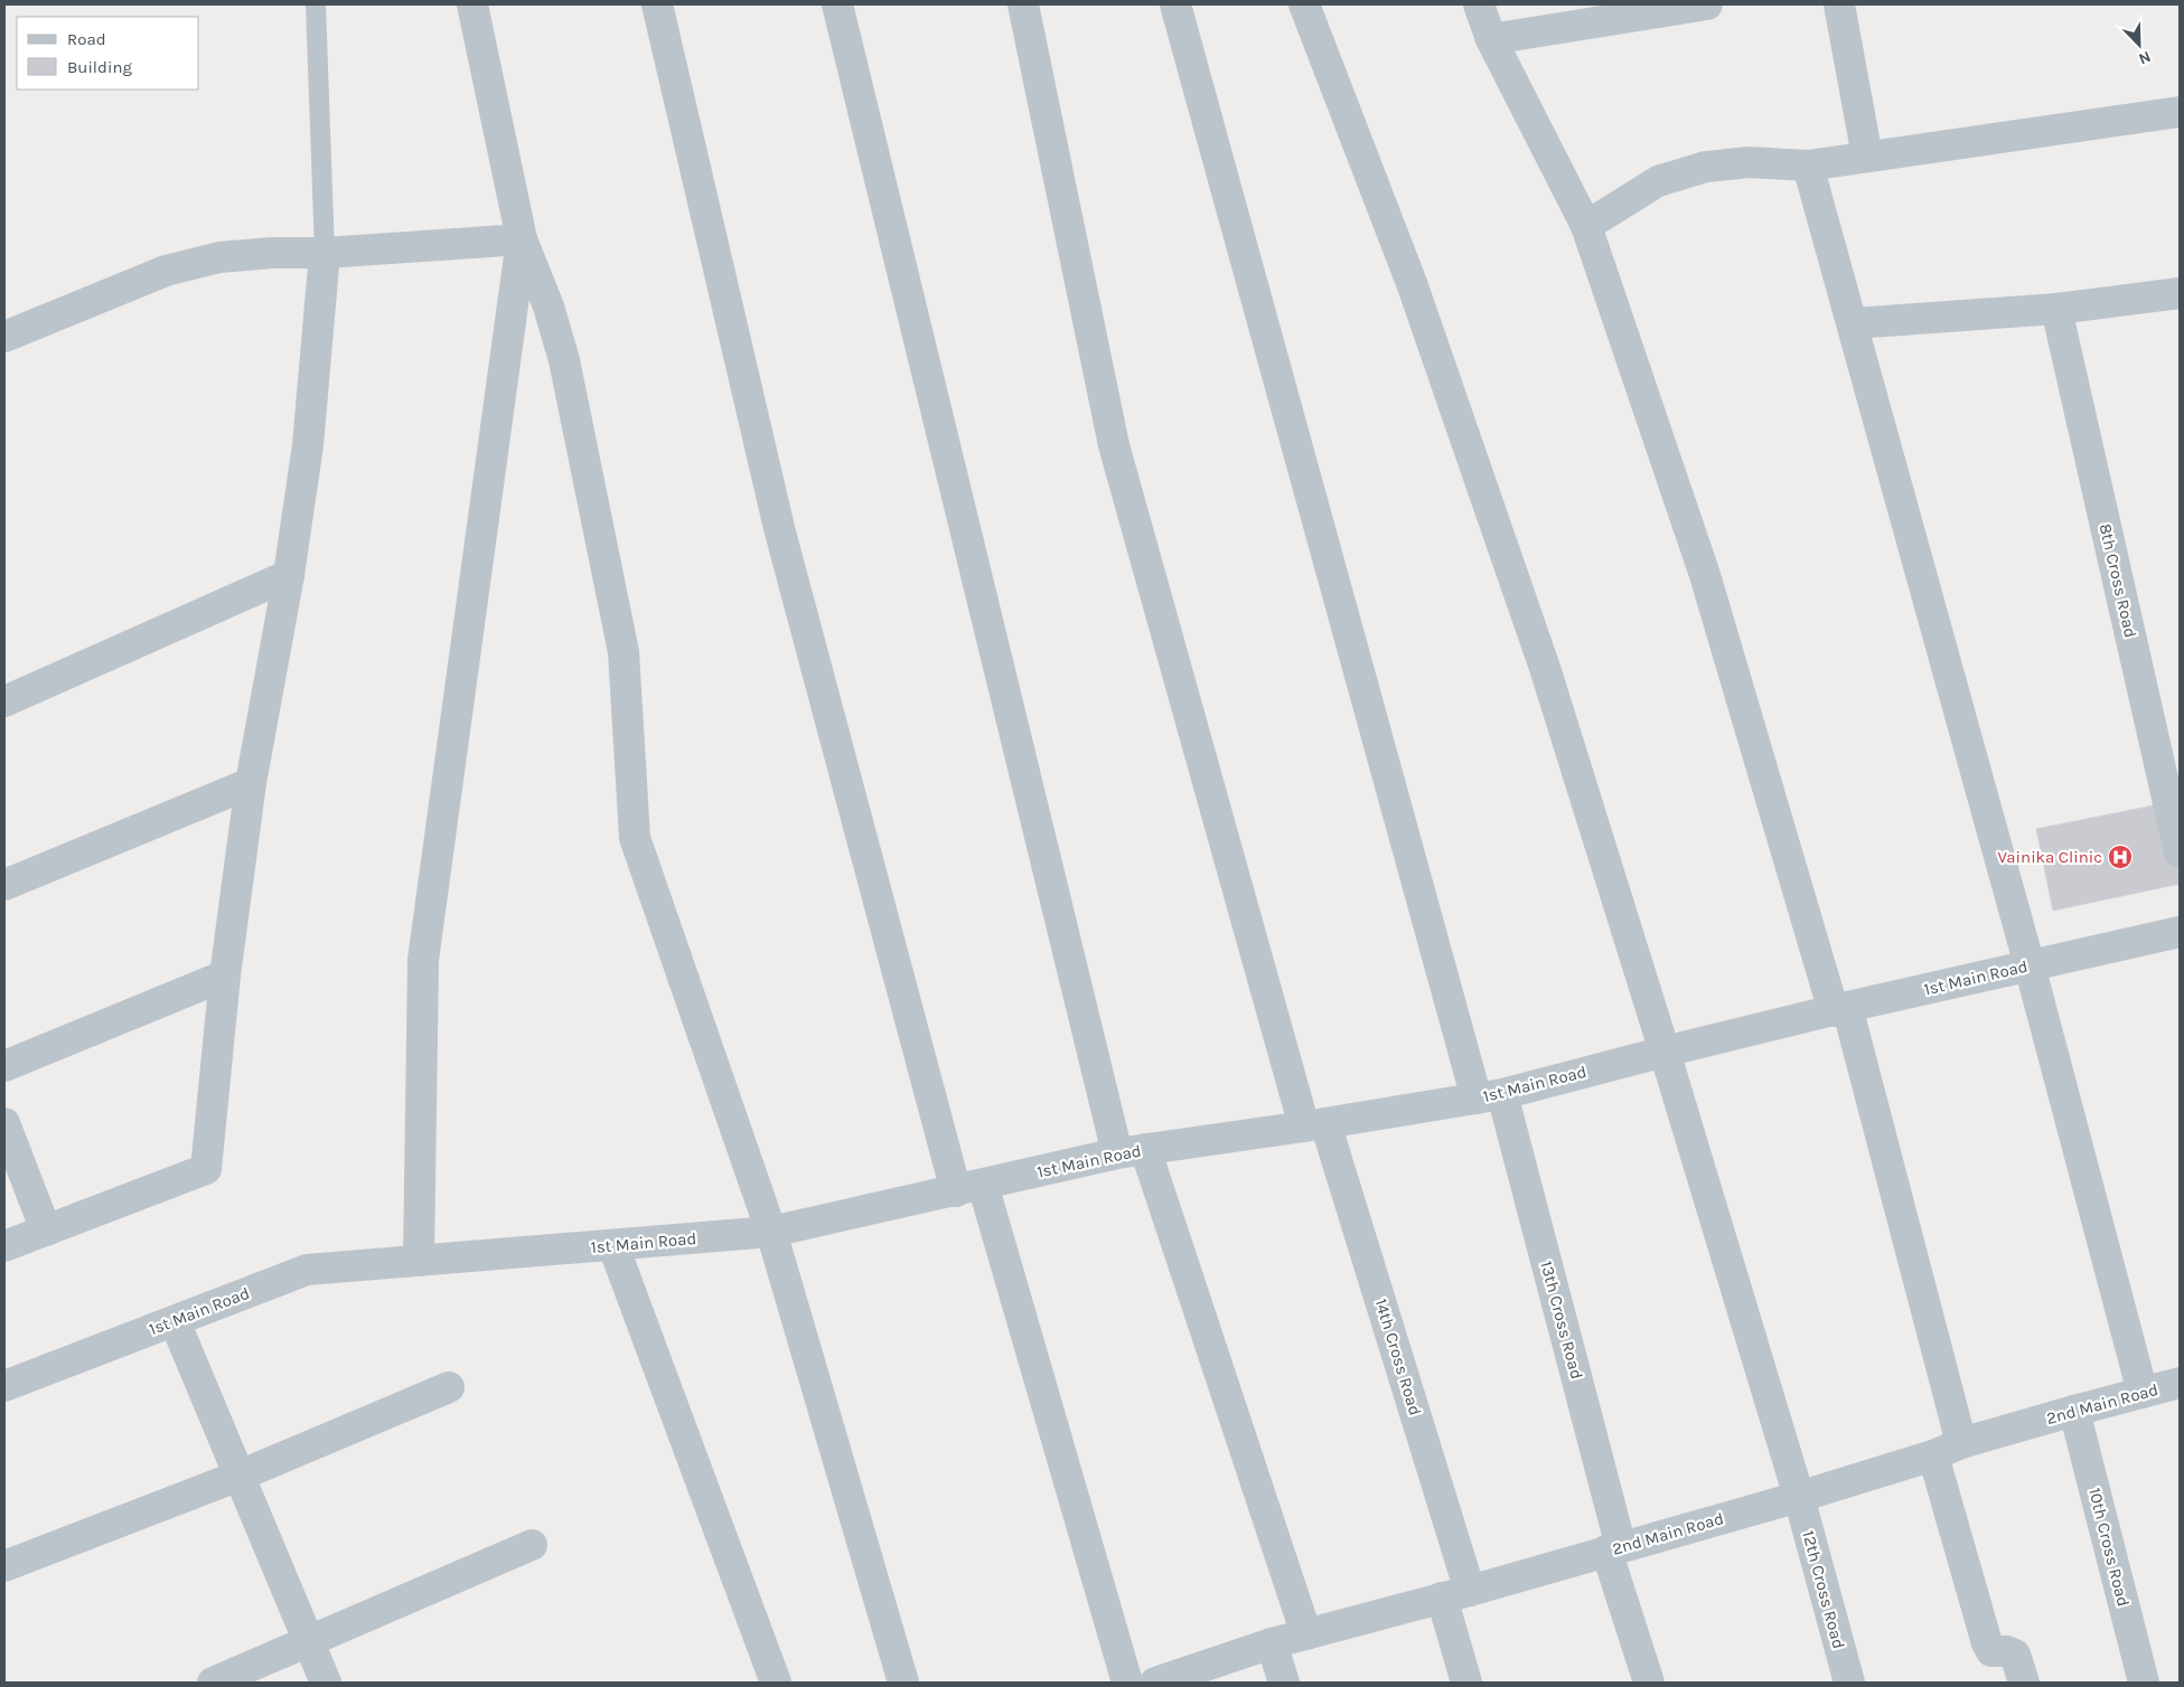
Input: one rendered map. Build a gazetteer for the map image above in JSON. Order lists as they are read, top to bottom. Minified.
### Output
{"streets":{"street":["8th Cross Road","1st Main Road","13th Cross Road","14th Cross Road","2nd Main Road","10th Cross Road","12th Cross Road"]},"crossings":[["1st Main Road","13th Cross Road"],["1st Main Road","14th Cross Road"],["1st Main Road","12th Cross Road"],["13th Cross Road","2nd Main Road"],["14th Cross Road","2nd Main Road"],["2nd Main Road","10th Cross Road"],["2nd Main Road","12th Cross Road"]],"places":{"hospital":["Vainika Clinic"]},"legend":["Road","Building"],"north":"bottom right"}
